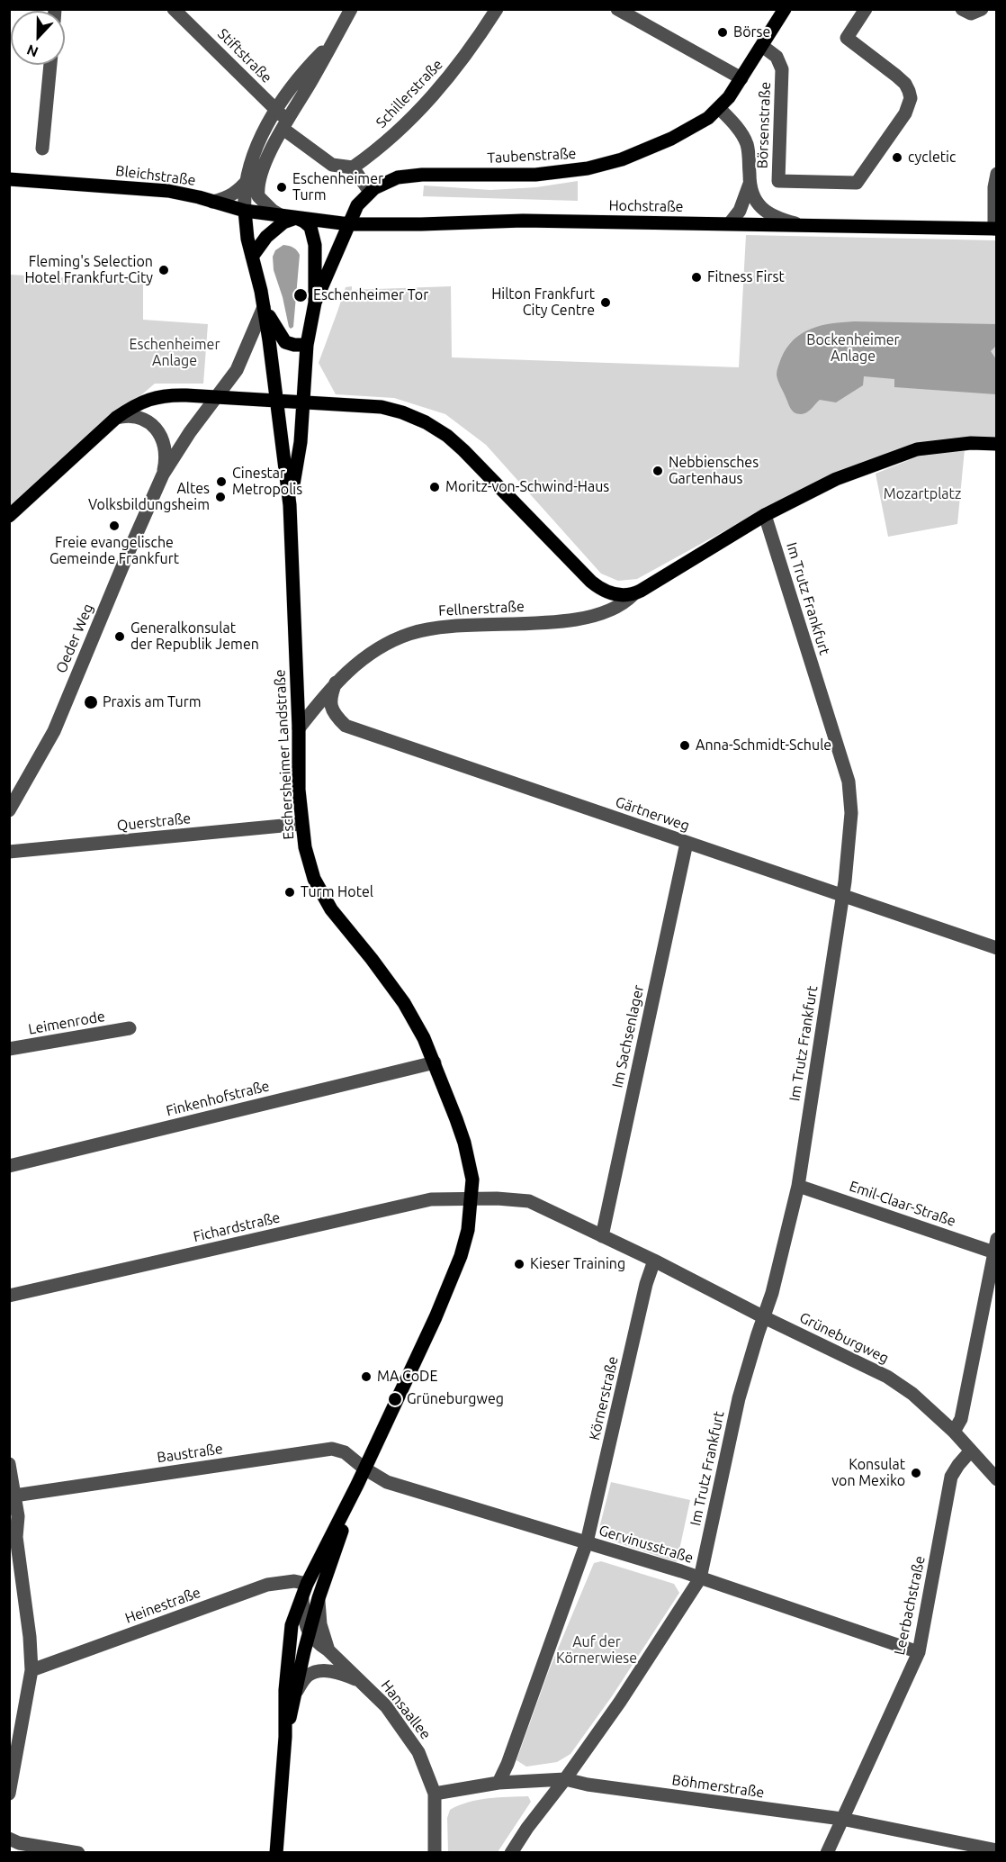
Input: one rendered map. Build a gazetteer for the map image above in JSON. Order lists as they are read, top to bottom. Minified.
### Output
{"streets":{"main road":["Börsenstraße","Taubenstraße","Bleichstraße","Hochstraße","Eschersheimer Landstraße"],"street":["Stiftstraße","Schillerstraße","Im Trutz Frankfurt","Fellnerstraße","Oeder Weg","Gärtnerweg","Querstraße","Leimenrode","Im Sachsenlager","Finkenhofstraße","Emil-Claar-Straße","Fichardstraße","Grüneburgweg","Körnerstraße","Baustraße","Gervinusstraße","Heinestraße","Leerbachstraße","Hansaallee","Böhmerstraße"]},"crossings":[["Börsenstraße","Taubenstraße"],["Börsenstraße","Hochstraße"],["Taubenstraße","Hochstraße"],["Bleichstraße","Hochstraße"],["Im Trutz Frankfurt","Gärtnerweg"],["Im Trutz Frankfurt","Emil-Claar-Straße"],["Im Trutz Frankfurt","Grüneburgweg"],["Im Trutz Frankfurt","Gervinusstraße"],["Fellnerstraße","Eschersheimer Landstraße"],["Fellnerstraße","Gärtnerweg"],["Eschersheimer Landstraße","Querstraße"],["Eschersheimer Landstraße","Finkenhofstraße"],["Eschersheimer Landstraße","Fichardstraße"],["Eschersheimer Landstraße","Grüneburgweg"],["Eschersheimer Landstraße","Baustraße"],["Eschersheimer Landstraße","Gervinusstraße"],["Eschersheimer Landstraße","Heinestraße"],["Eschersheimer Landstraße","Hansaallee"],["Gärtnerweg","Im Sachsenlager"],["Im Sachsenlager","Grüneburgweg"],["Fichardstraße","Grüneburgweg"],["Grüneburgweg","Körnerstraße"],["Grüneburgweg","Leerbachstraße"],["Körnerstraße","Gervinusstraße"],["Baustraße","Gervinusstraße"],["Gervinusstraße","Leerbachstraße"],["Leerbachstraße","Böhmerstraße"],["Hansaallee","Böhmerstraße"]],"parks":["Bockenheimer Anlage","Eschenheimer Anlage","Mozartplatz","Auf der Körnerwiese"],"places":["Börse","cycletic","Eschenheimer Turm","Fleming's Selection Hotel Frankfurt-City","Fitness First","Eschenheimer Tor","Hilton Frankfurt City Centre","Nebbiensches Gartenhaus","Cinestar Metropolis","Moritz-von-Schwind-Haus","Altes Volksbildungsheim","Freie evangelische Gemeinde Frankfurt","Generalkonsulat der Republik Jemen","Praxis am Turm","Anna-Schmidt-Schule","Turm Hotel","Kieser Training","MA CoDE","Grüneburgweg","Konsulat von Mexiko"],"north":"bottom"}
